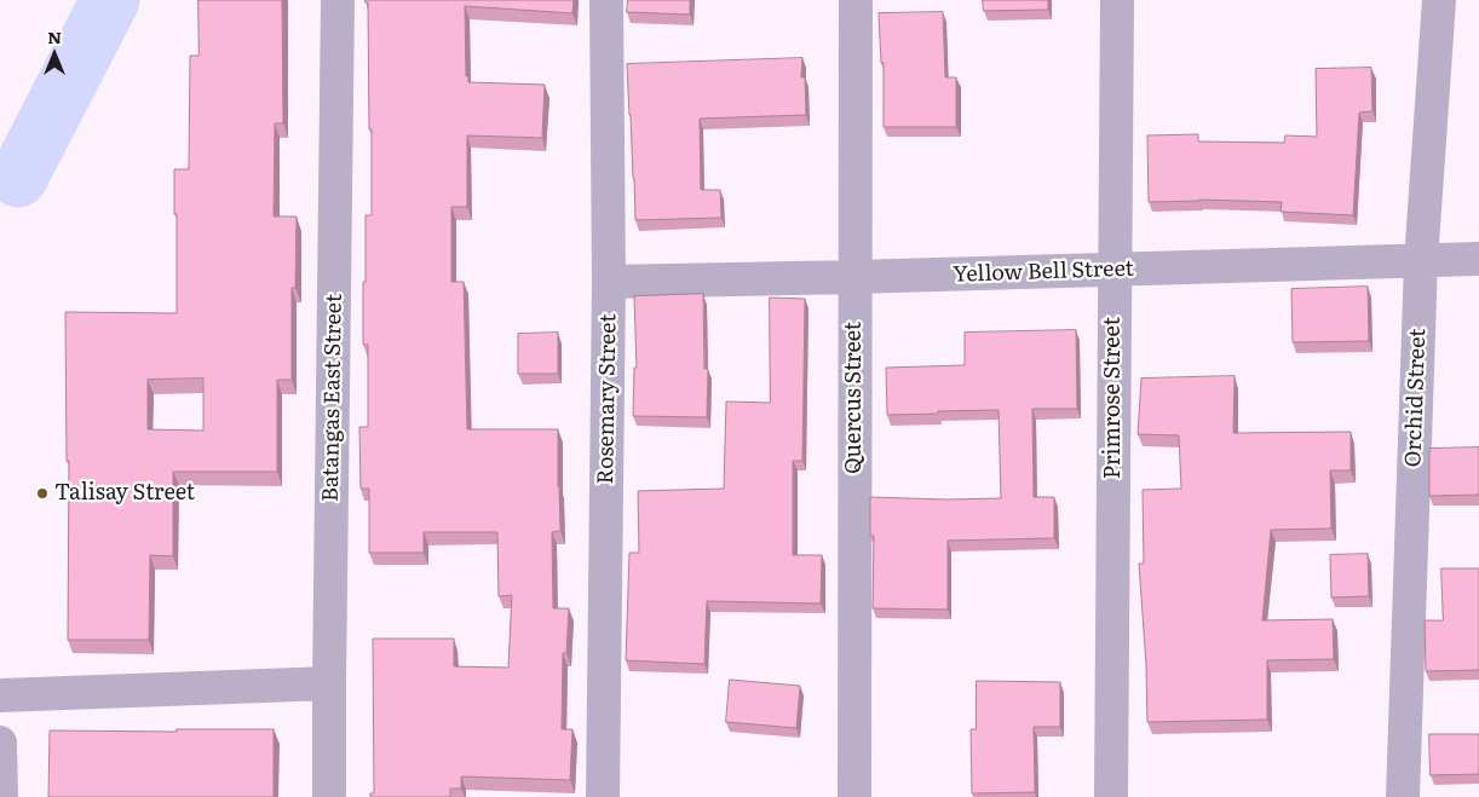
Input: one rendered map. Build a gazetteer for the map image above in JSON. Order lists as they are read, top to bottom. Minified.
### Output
{"streets":{"street":["Yellow Bell Street","Batangas East Street","Quercus Street","Primrose Street","Orchid Street","Rosemary Street"]},"crossings":[["Yellow Bell Street","Quercus Street"],["Yellow Bell Street","Primrose Street"],["Yellow Bell Street","Orchid Street"],["Yellow Bell Street","Rosemary Street"]],"places":["Talisay Street"],"north":"top"}
